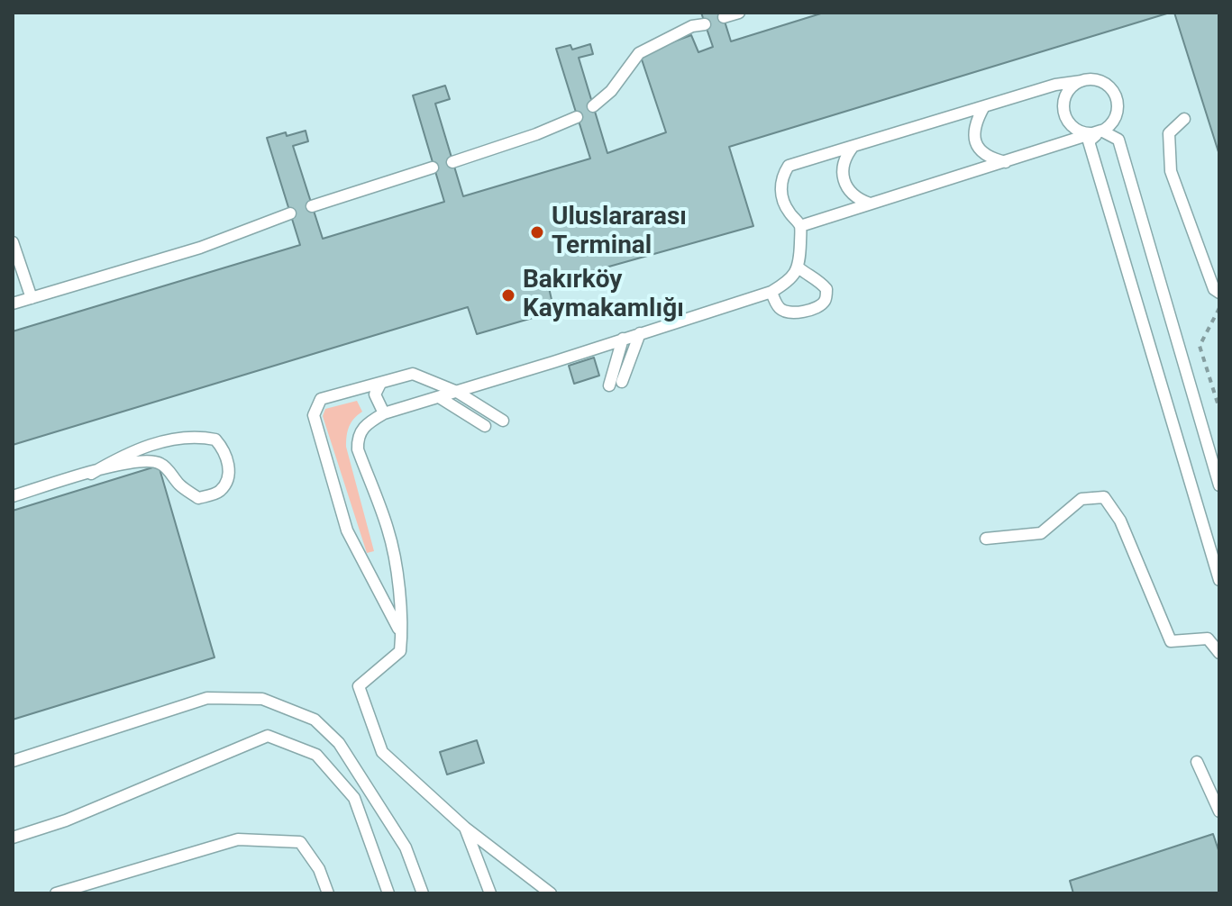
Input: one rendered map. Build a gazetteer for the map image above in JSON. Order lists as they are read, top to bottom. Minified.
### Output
{"places":["Uluslararası Terminal","Bakırköy Kaymakamlığı"]}
